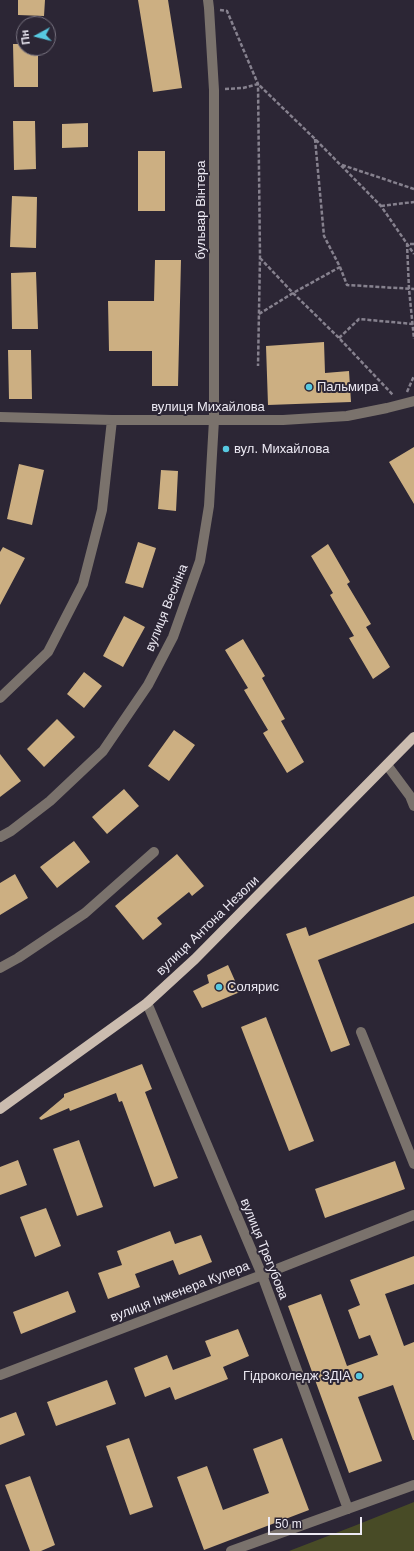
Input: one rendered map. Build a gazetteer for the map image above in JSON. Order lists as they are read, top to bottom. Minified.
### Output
{"streets":{"main road":["вулиця Антона Незоли"],"street":["бульвар Вінтера","вулиця Михайлова","вулиця Весніна","вулиця Трегубова","вулиця Інженера Купера"]},"crossings":[["бульвар Вінтера","вулиця Михайлова"],["бульвар Вінтера","вулиця Весніна"],["вулиця Михайлова","вулиця Весніна"],["вулиця Антона Незоли","вулиця Трегубова"],["вулиця Трегубова","вулиця Інженера Купера"]],"places":["Пальмира","вул. Михайлова","Солярис","Гідроколедж ЗДIА"],"scale_bar":"50 m","north":"left"}
